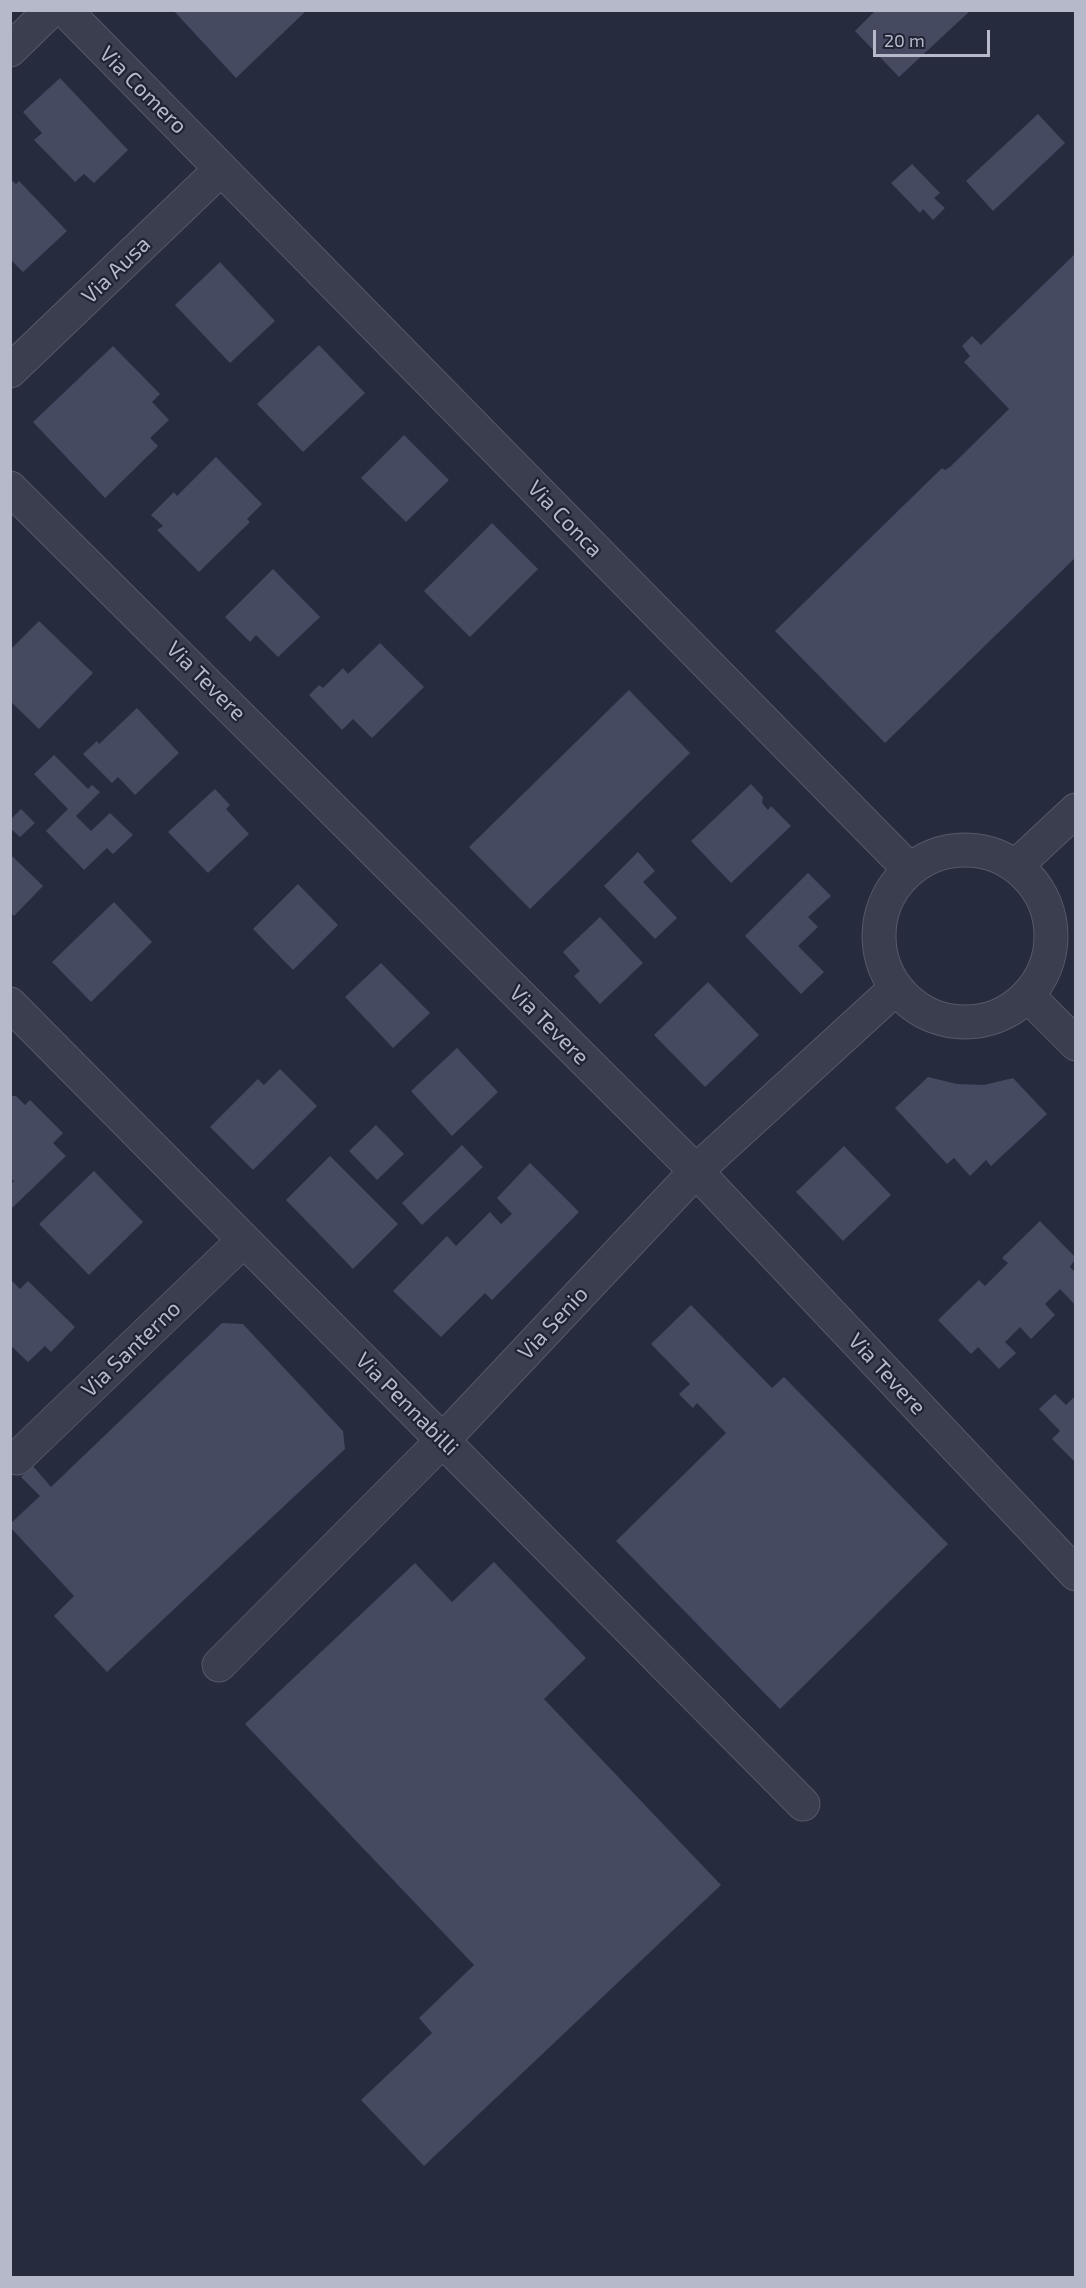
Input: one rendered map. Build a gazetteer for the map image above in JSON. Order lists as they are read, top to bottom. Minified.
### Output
{"streets":{"street":["Via Comero","Via Ausa","Via Conca","Via Tevere","Via Senio","Via Santerno","Via Pennabilli"]},"crossings":[["Via Comero","Via Ausa"],["Via Comero","Via Conca"],["Via Ausa","Via Conca"],["Via Conca","Via Senio"],["Via Tevere","Via Senio"],["Via Senio","Via Pennabilli"],["Via Santerno","Via Pennabilli"]],"scale_bar":"20 m"}
